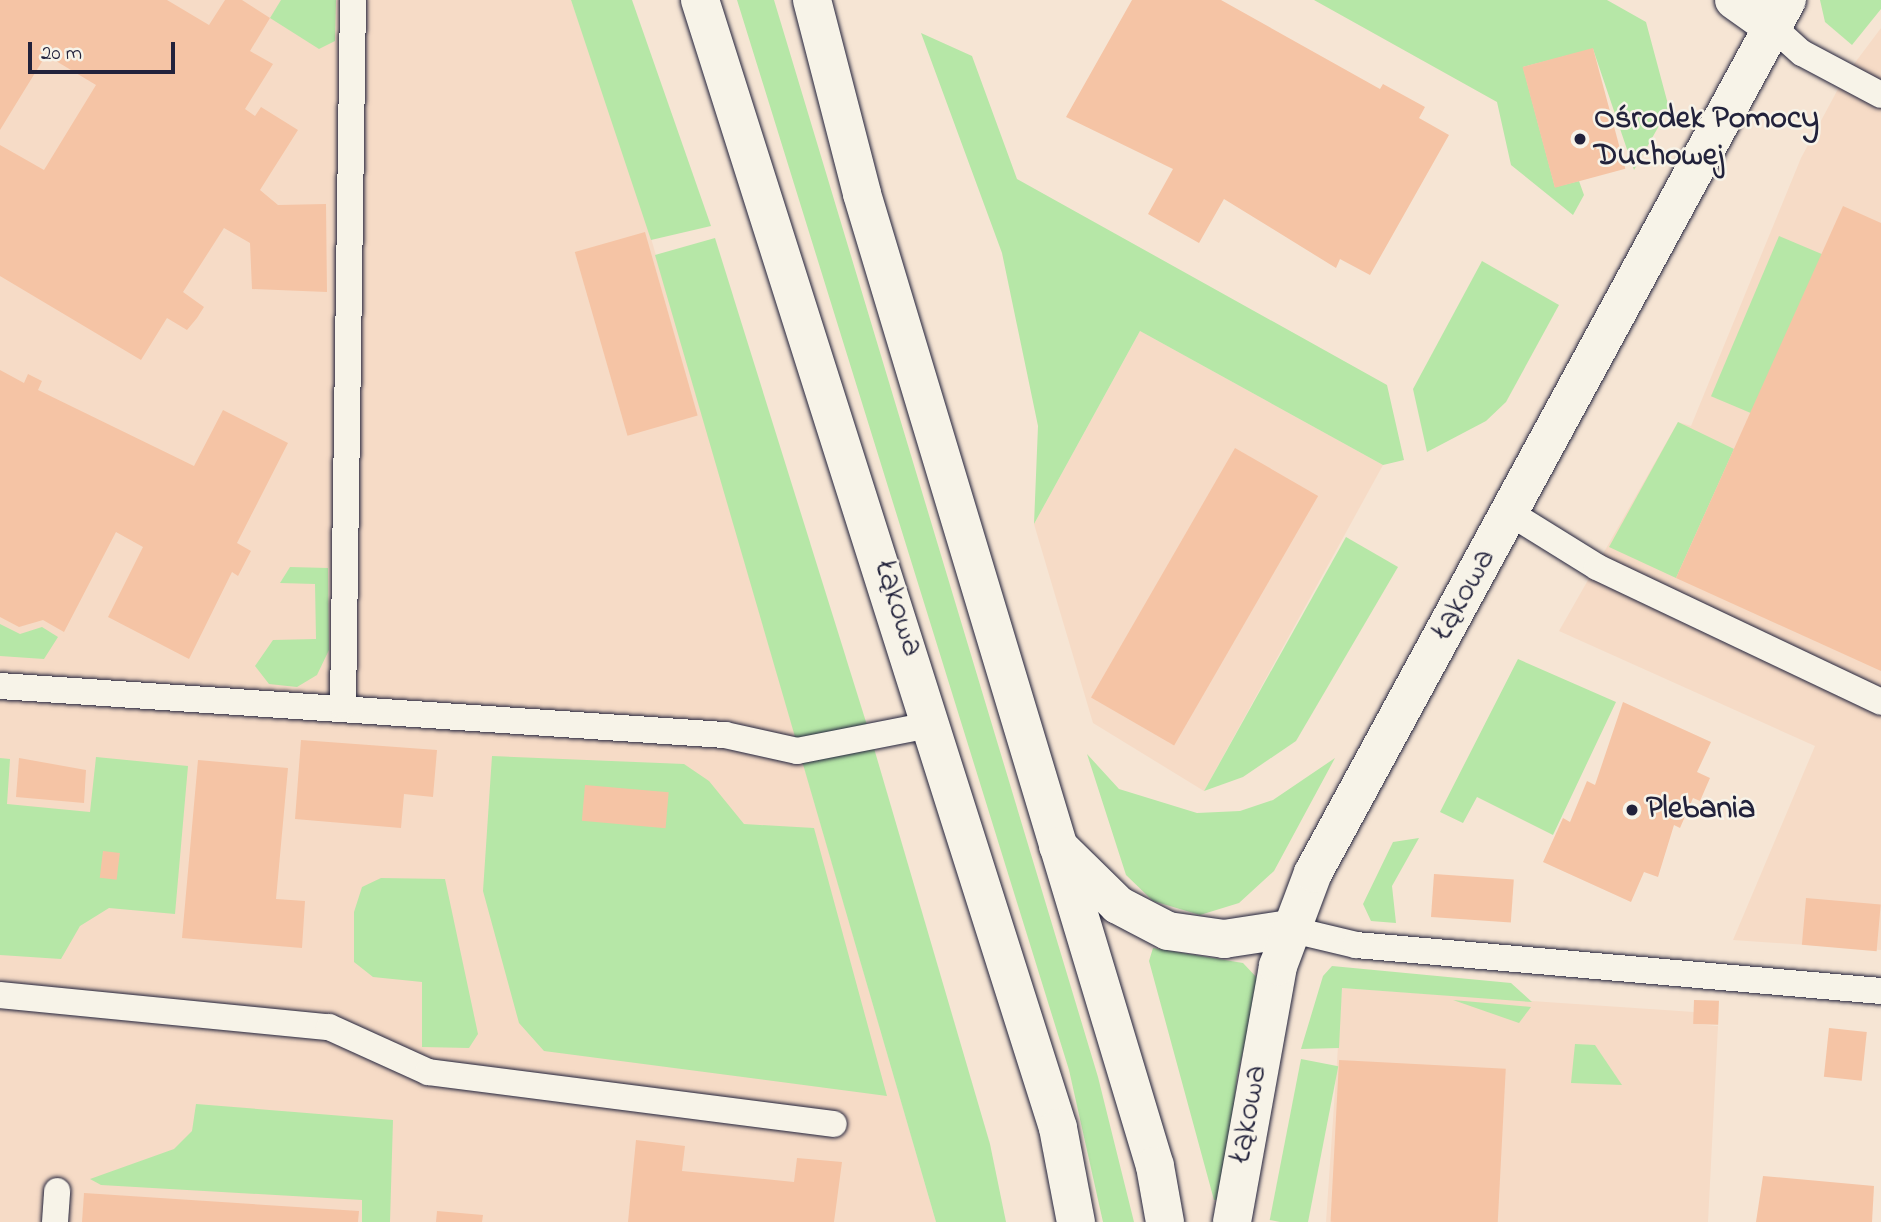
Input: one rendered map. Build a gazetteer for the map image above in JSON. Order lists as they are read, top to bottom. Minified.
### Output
{"streets":{"street":["Łąkowa"]},"places":["Ośrodek Pomocy Duchowej","Plebania"],"scale_bar":"20 m"}
